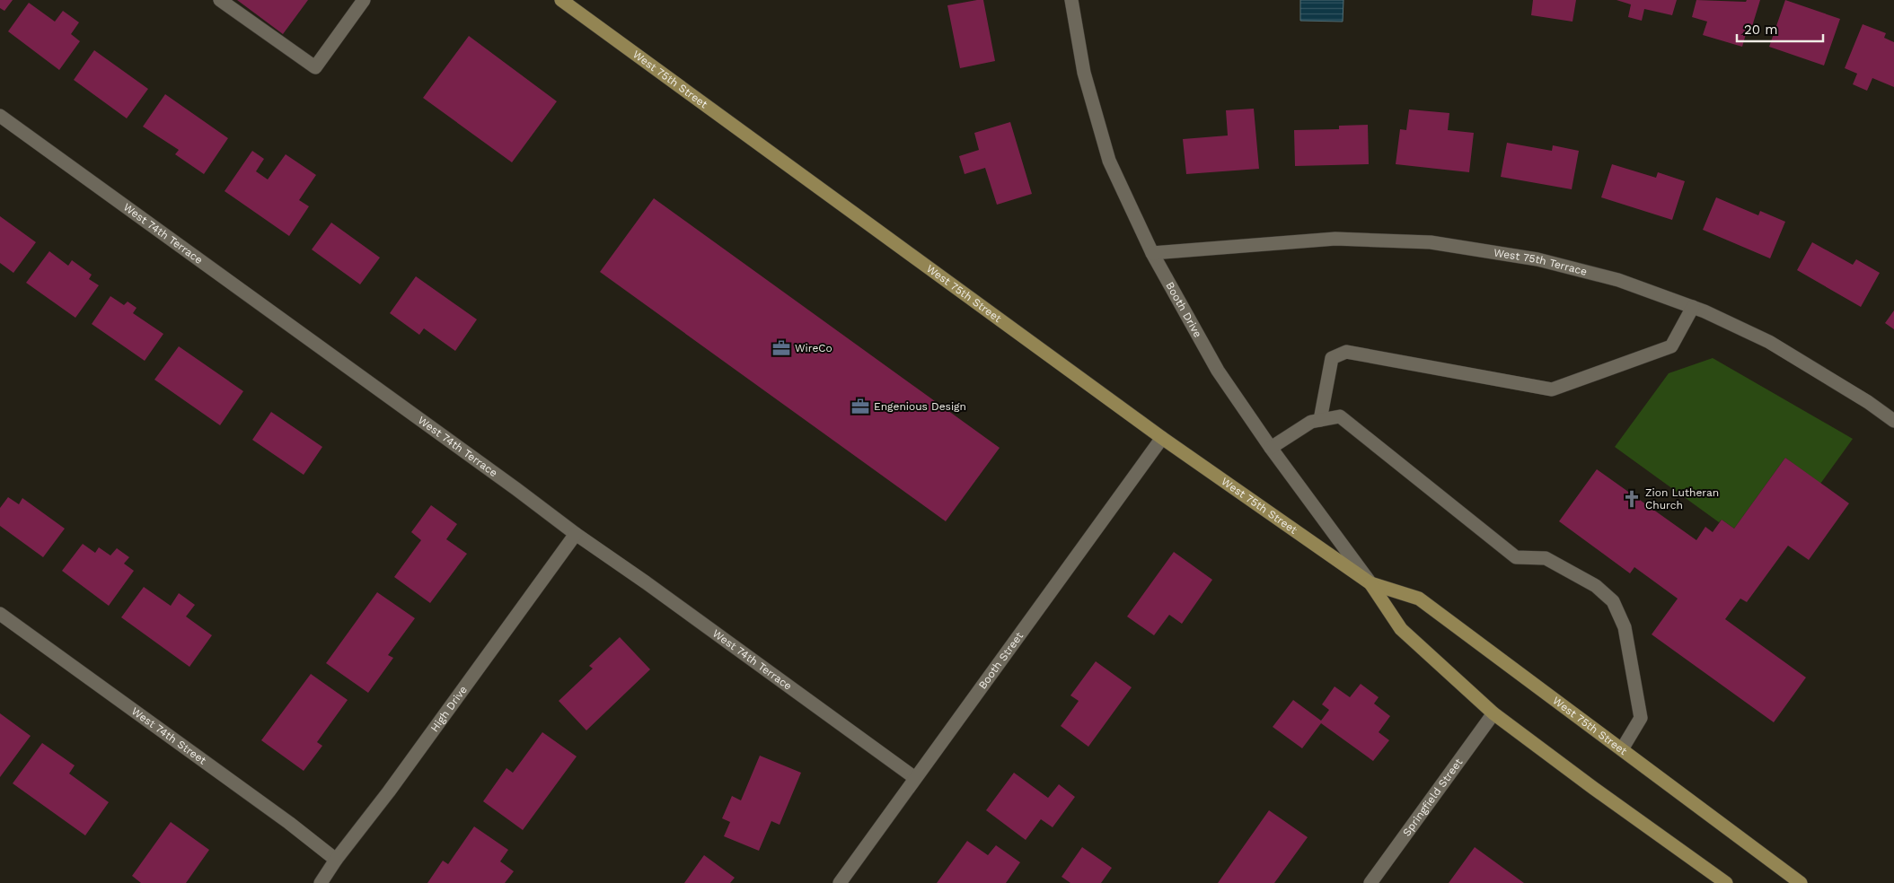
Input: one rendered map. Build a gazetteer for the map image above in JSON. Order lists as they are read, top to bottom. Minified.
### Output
{"streets":{"main road":["West 75th Street"],"street":["West 74th Terrace","West 75th Terrace","Booth Drive","Booth Street","High Drive","West 74th Street","Springfield Street"]},"crossings":[["West 75th Street","Booth Drive"],["West 75th Street","Booth Street"],["West 75th Street","Springfield Street"],["West 74th Terrace","Booth Street"],["West 74th Terrace","High Drive"],["West 75th Terrace","Booth Drive"],["High Drive","West 74th Street"]],"places":{"office":["WireCo","Engenious Design"],"church":["Zion Lutheran Church"]},"scale_bar":"20 m"}
